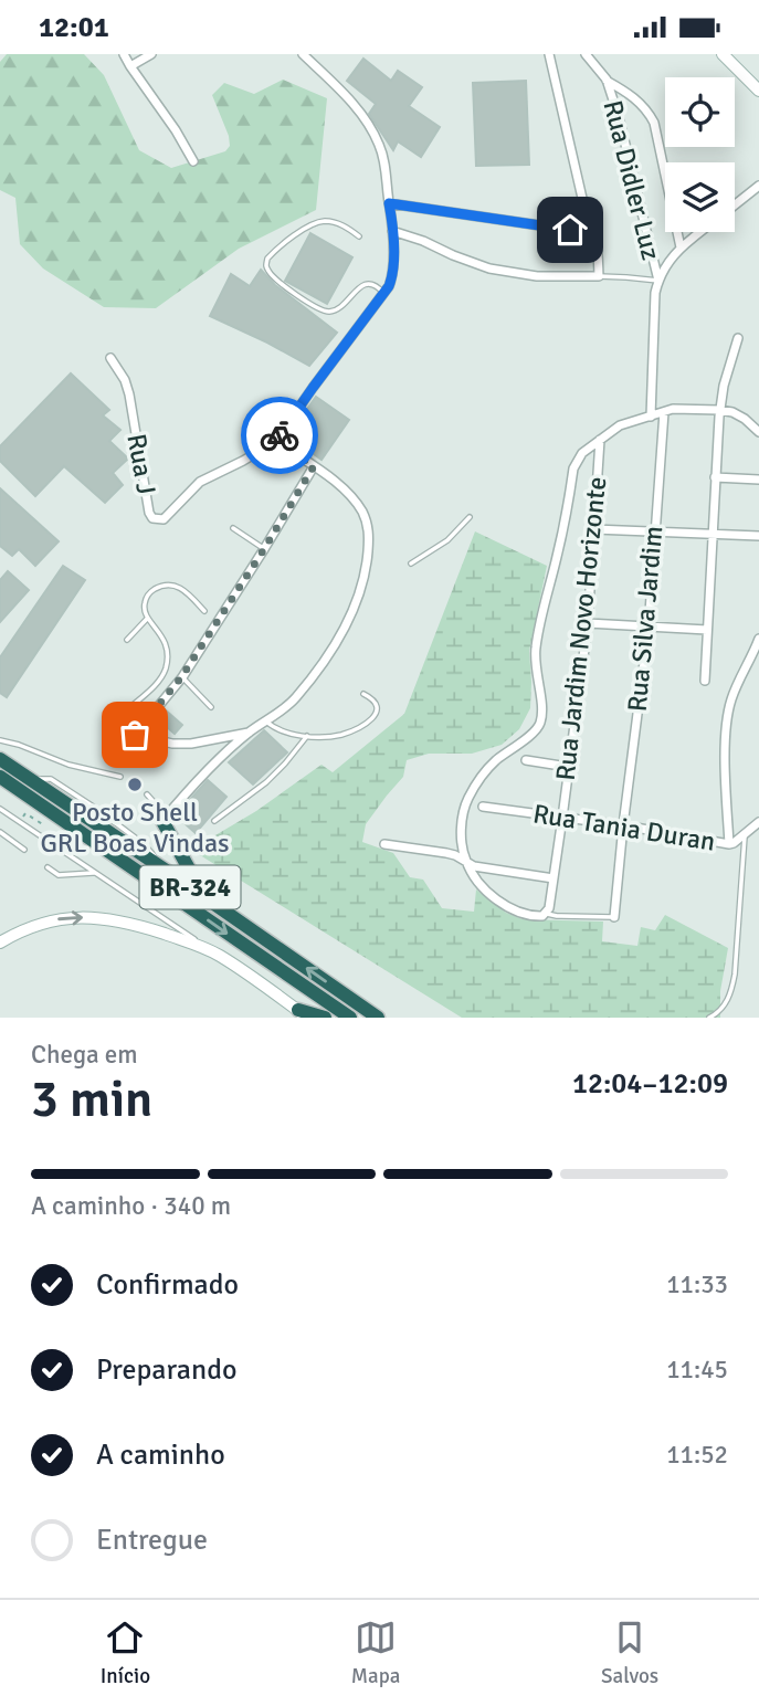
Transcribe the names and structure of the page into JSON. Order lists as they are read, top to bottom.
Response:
{
  "streets": {
    "highway": ["BR-324"],
    "street": [
      "Rua Didler Luz",
      "Rua J",
      "Rua Silva Jardim",
      "Rua Jardim Novo Horizonte",
      "Rua Tania Duran"
    ]
  },
  "crossings": [
    ["Rua Silva Jardim", "Rua Tania Duran"],
    ["Rua Jardim Novo Horizonte", "Rua Tania Duran"]
  ],
  "places": ["Posto Shell GRL Boas Vindas"],
  "page": {
    "status": "12:01",
    "heading": ["3 min", "Chega em", "12:04–12:09"],
    "bar": "A caminho · 340 m",
    "list": [
      ["Confirmado", "11:33"],
      ["Preparando", "11:45"],
      ["A caminho", "11:52"],
      "Entregue"
    ],
    "tabs": ["Início", "Mapa", "Salvos"]
  }
}
